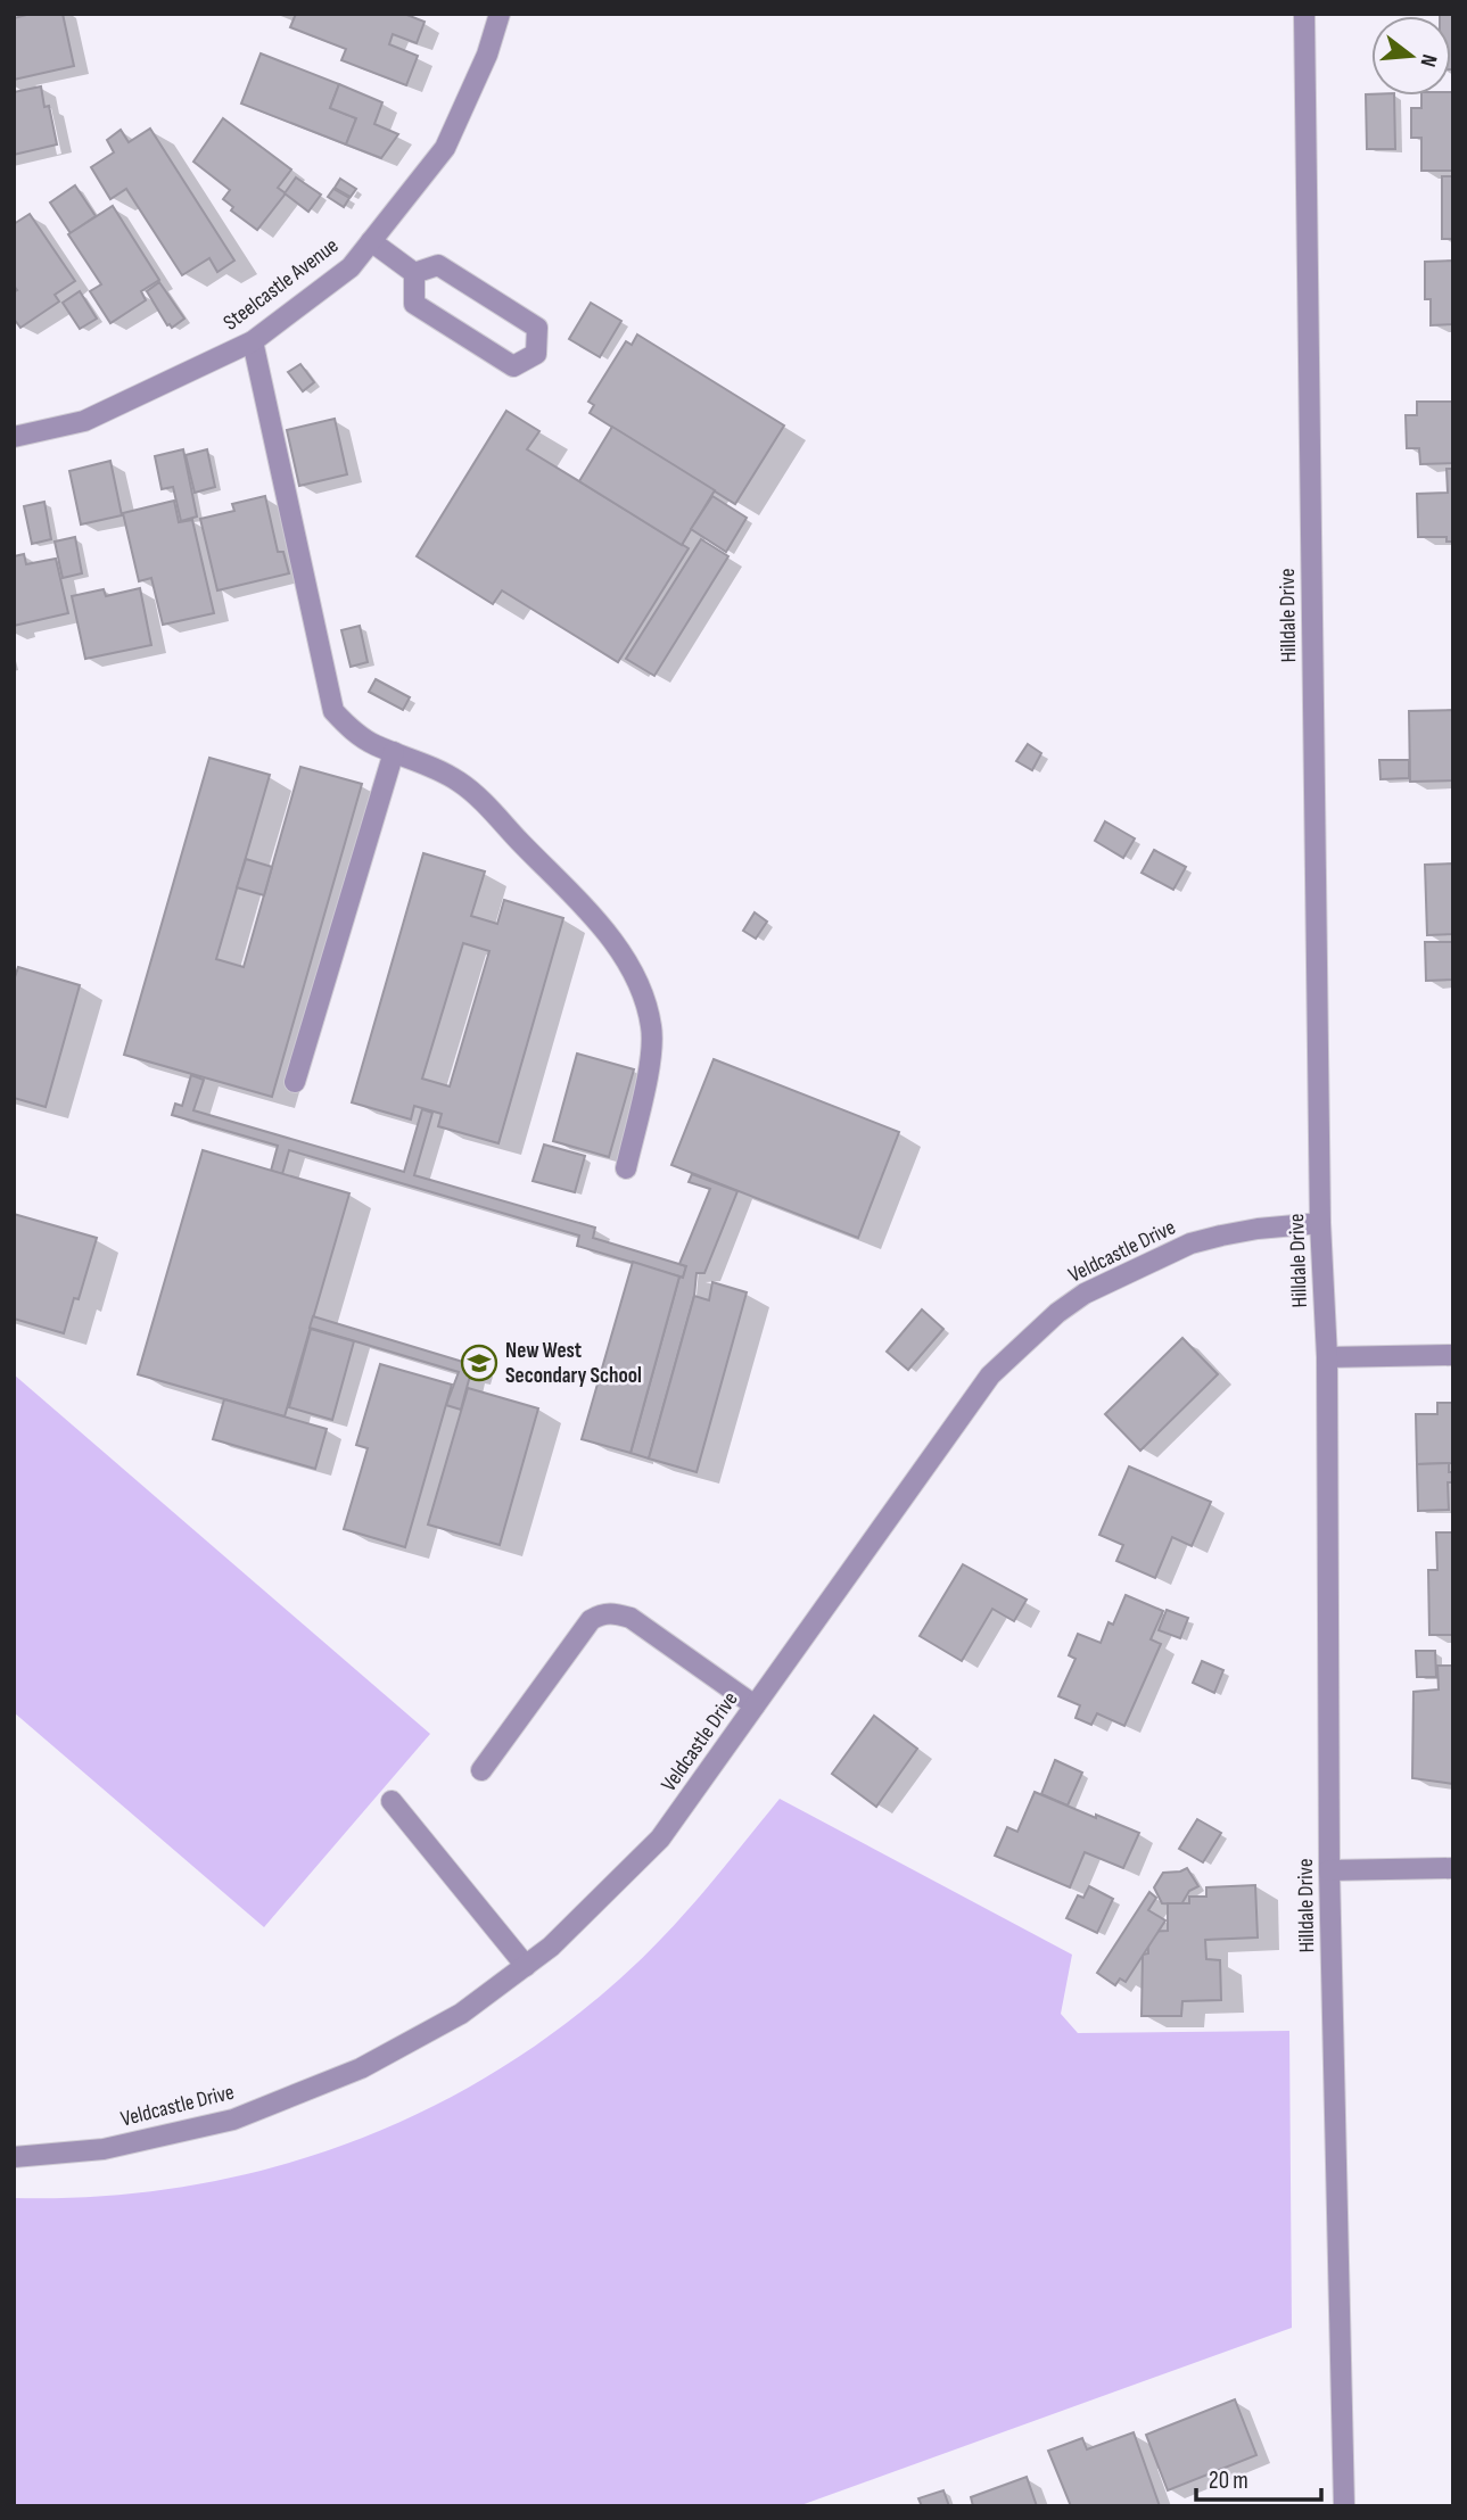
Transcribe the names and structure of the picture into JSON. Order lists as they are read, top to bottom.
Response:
{
  "streets": {
    "street": ["Steelcastle Avenue", "Hilldale Drive", "Veldcastle Drive"]
  },
  "crossings": [
    ["Hilldale Drive", "Veldcastle Drive"]
  ],
  "places": {
    "school or university": ["New West Secondary School"]
  },
  "scale_bar": "20 m",
  "north": "right"
}
